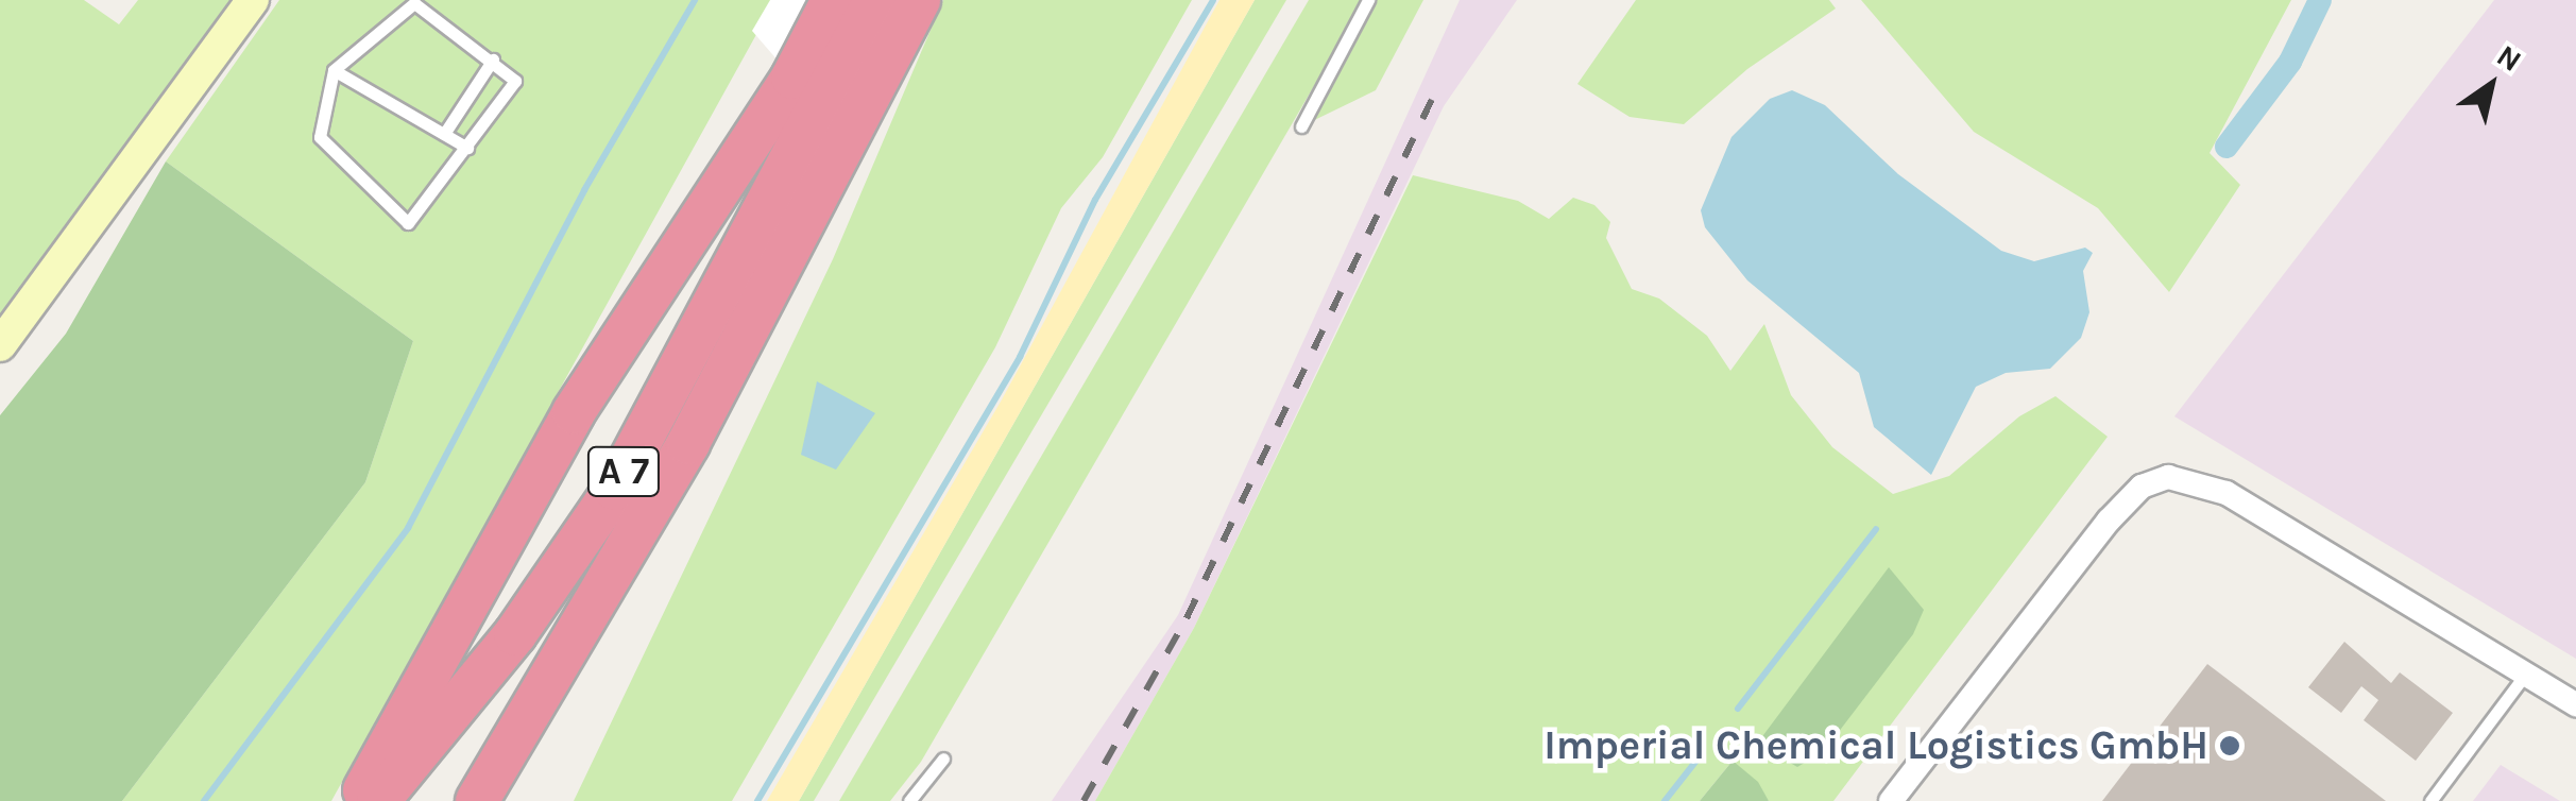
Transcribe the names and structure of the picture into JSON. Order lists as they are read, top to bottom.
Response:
{
  "streets": {
    "highway": ["A 7"]
  },
  "places": ["Imperial Chemical Logistics GmbH"],
  "north": "top right"
}
